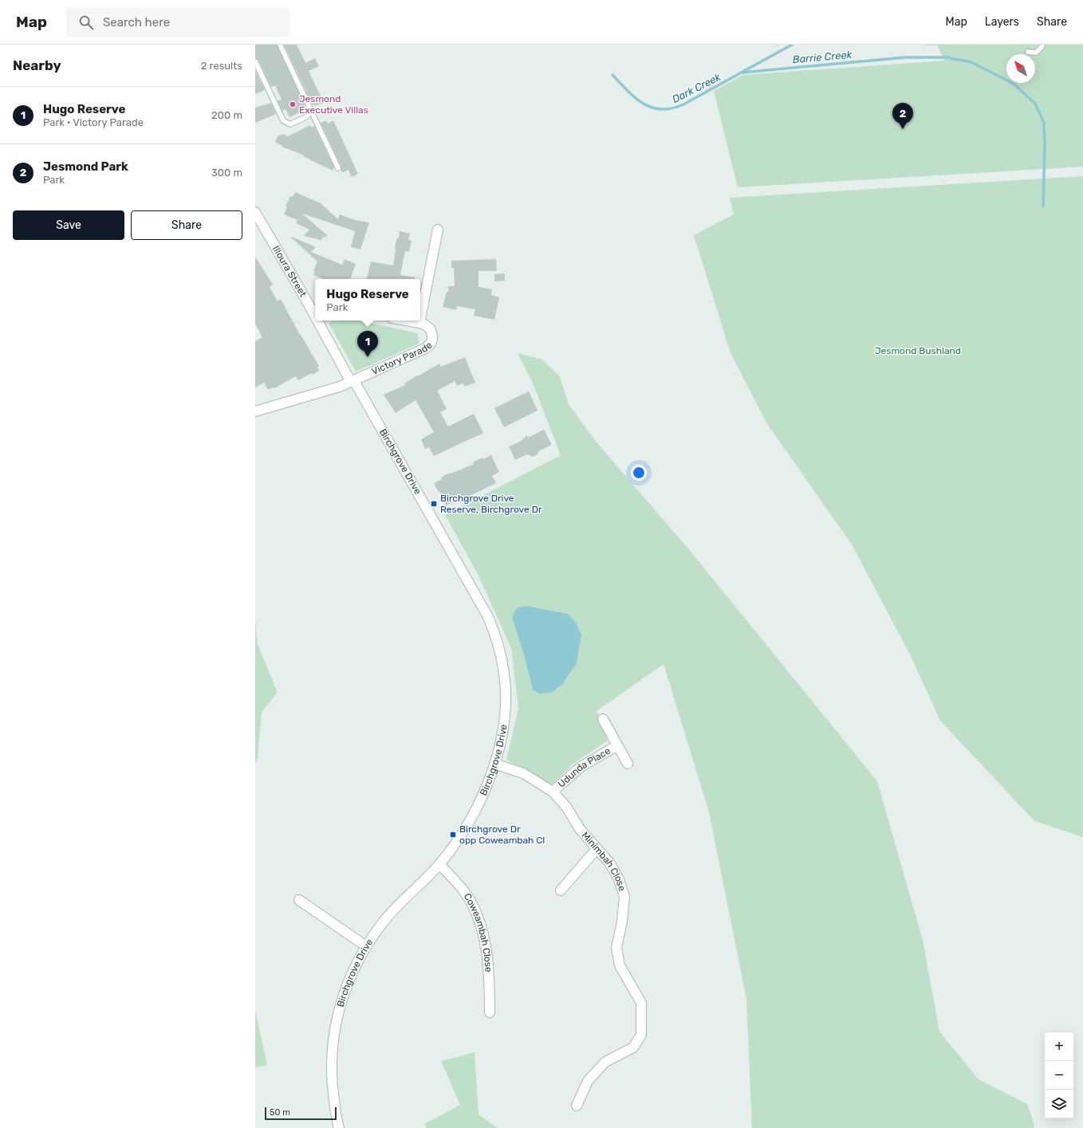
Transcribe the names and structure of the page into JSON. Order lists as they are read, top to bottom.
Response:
{
  "streets": {
    "street": [
      "Illoura Street",
      "Victory Parade",
      "Birchgrove Drive",
      "Udunda Place",
      "Minimbah Close",
      "Coweambah Close"
    ]
  },
  "crossings": [
    ["Illoura Street", "Victory Parade"],
    ["Illoura Street", "Birchgrove Drive"],
    ["Victory Parade", "Birchgrove Drive"],
    ["Birchgrove Drive", "Minimbah Close"],
    ["Birchgrove Drive", "Coweambah Close"],
    ["Udunda Place", "Minimbah Close"]
  ],
  "water": ["Barrie Creek", "Dark Creek"],
  "parks": ["Jesmond Bushland"],
  "places": {
    "other": ["Jesmond Executive Villas"],
    "transit": ["Birchgrove Drive Reserve, Birchgrove Dr", "Birchgrove Dr opp Coweambah Cl"]
  },
  "scale_bar": "50 m",
  "north": "top left",
  "page": {
    "header": "Map",
    "search": "Search here",
    "nav": ["Map", "Layers", "Share"],
    "heading": ["Nearby", "2 results"],
    "list": [
      {
        "mark": "1",
        "name": "Hugo Reserve",
        "note": "Park · Victory Parade",
        "value": "200 m"
      },
      {
        "mark": "2",
        "name": "Jesmond Park",
        "note": "Park",
        "value": "300 m"
      }
    ],
    "pins": ["2", "1"],
    "buttons": ["Save", "Share"],
    "popup": ["Hugo Reserve", "Park"],
    "map_buttons": ["+", "−"],
    "scale": "50 m"
  }
}
